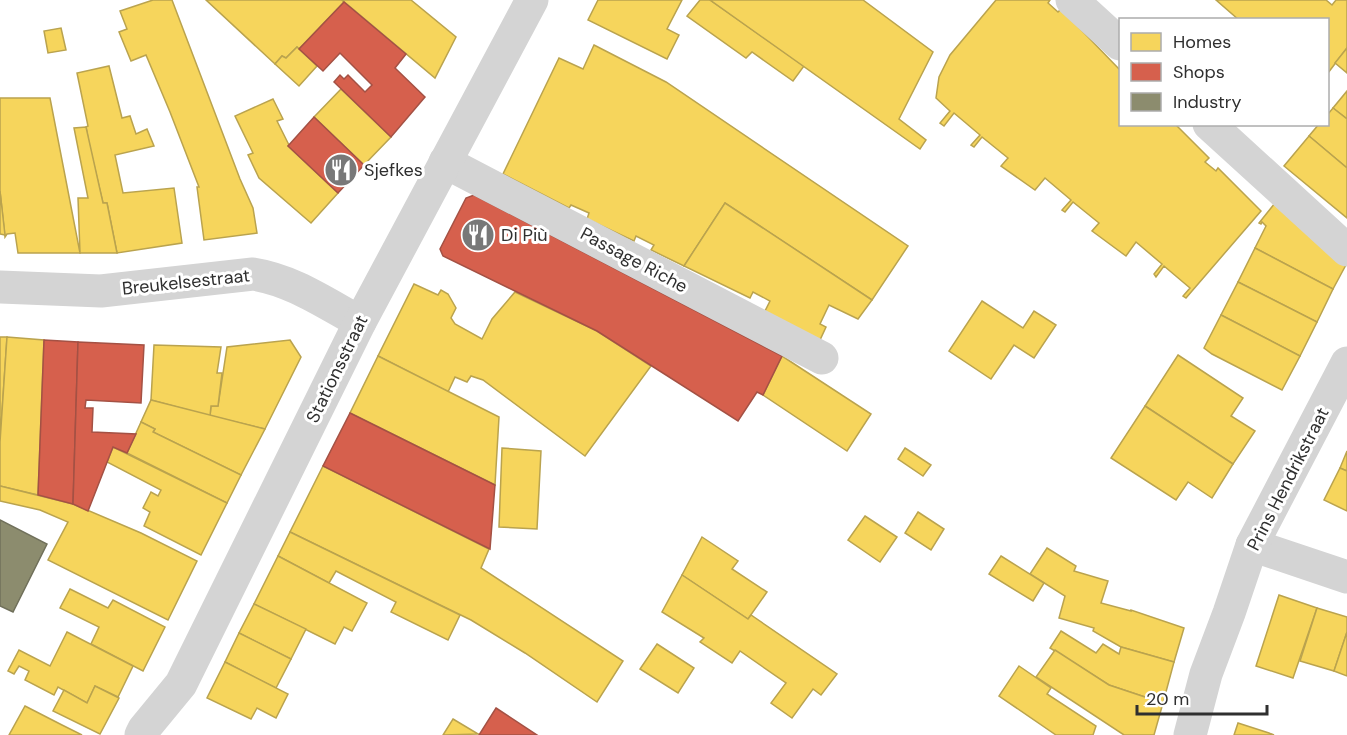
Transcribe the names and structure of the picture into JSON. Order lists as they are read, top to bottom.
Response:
{
  "streets": {
    "street": [
      "Passage Riche",
      "Breukelsestraat",
      "Stationsstraat",
      "Prins Hendrikstraat"
    ]
  },
  "crossings": [
    ["Passage Riche", "Stationsstraat"],
    ["Breukelsestraat", "Stationsstraat"]
  ],
  "places": {
    "restaurant": ["Sjefkes", "Di Più"]
  },
  "legend": ["Homes", "Shops", "Industry"],
  "scale_bar": "20 m"
}
